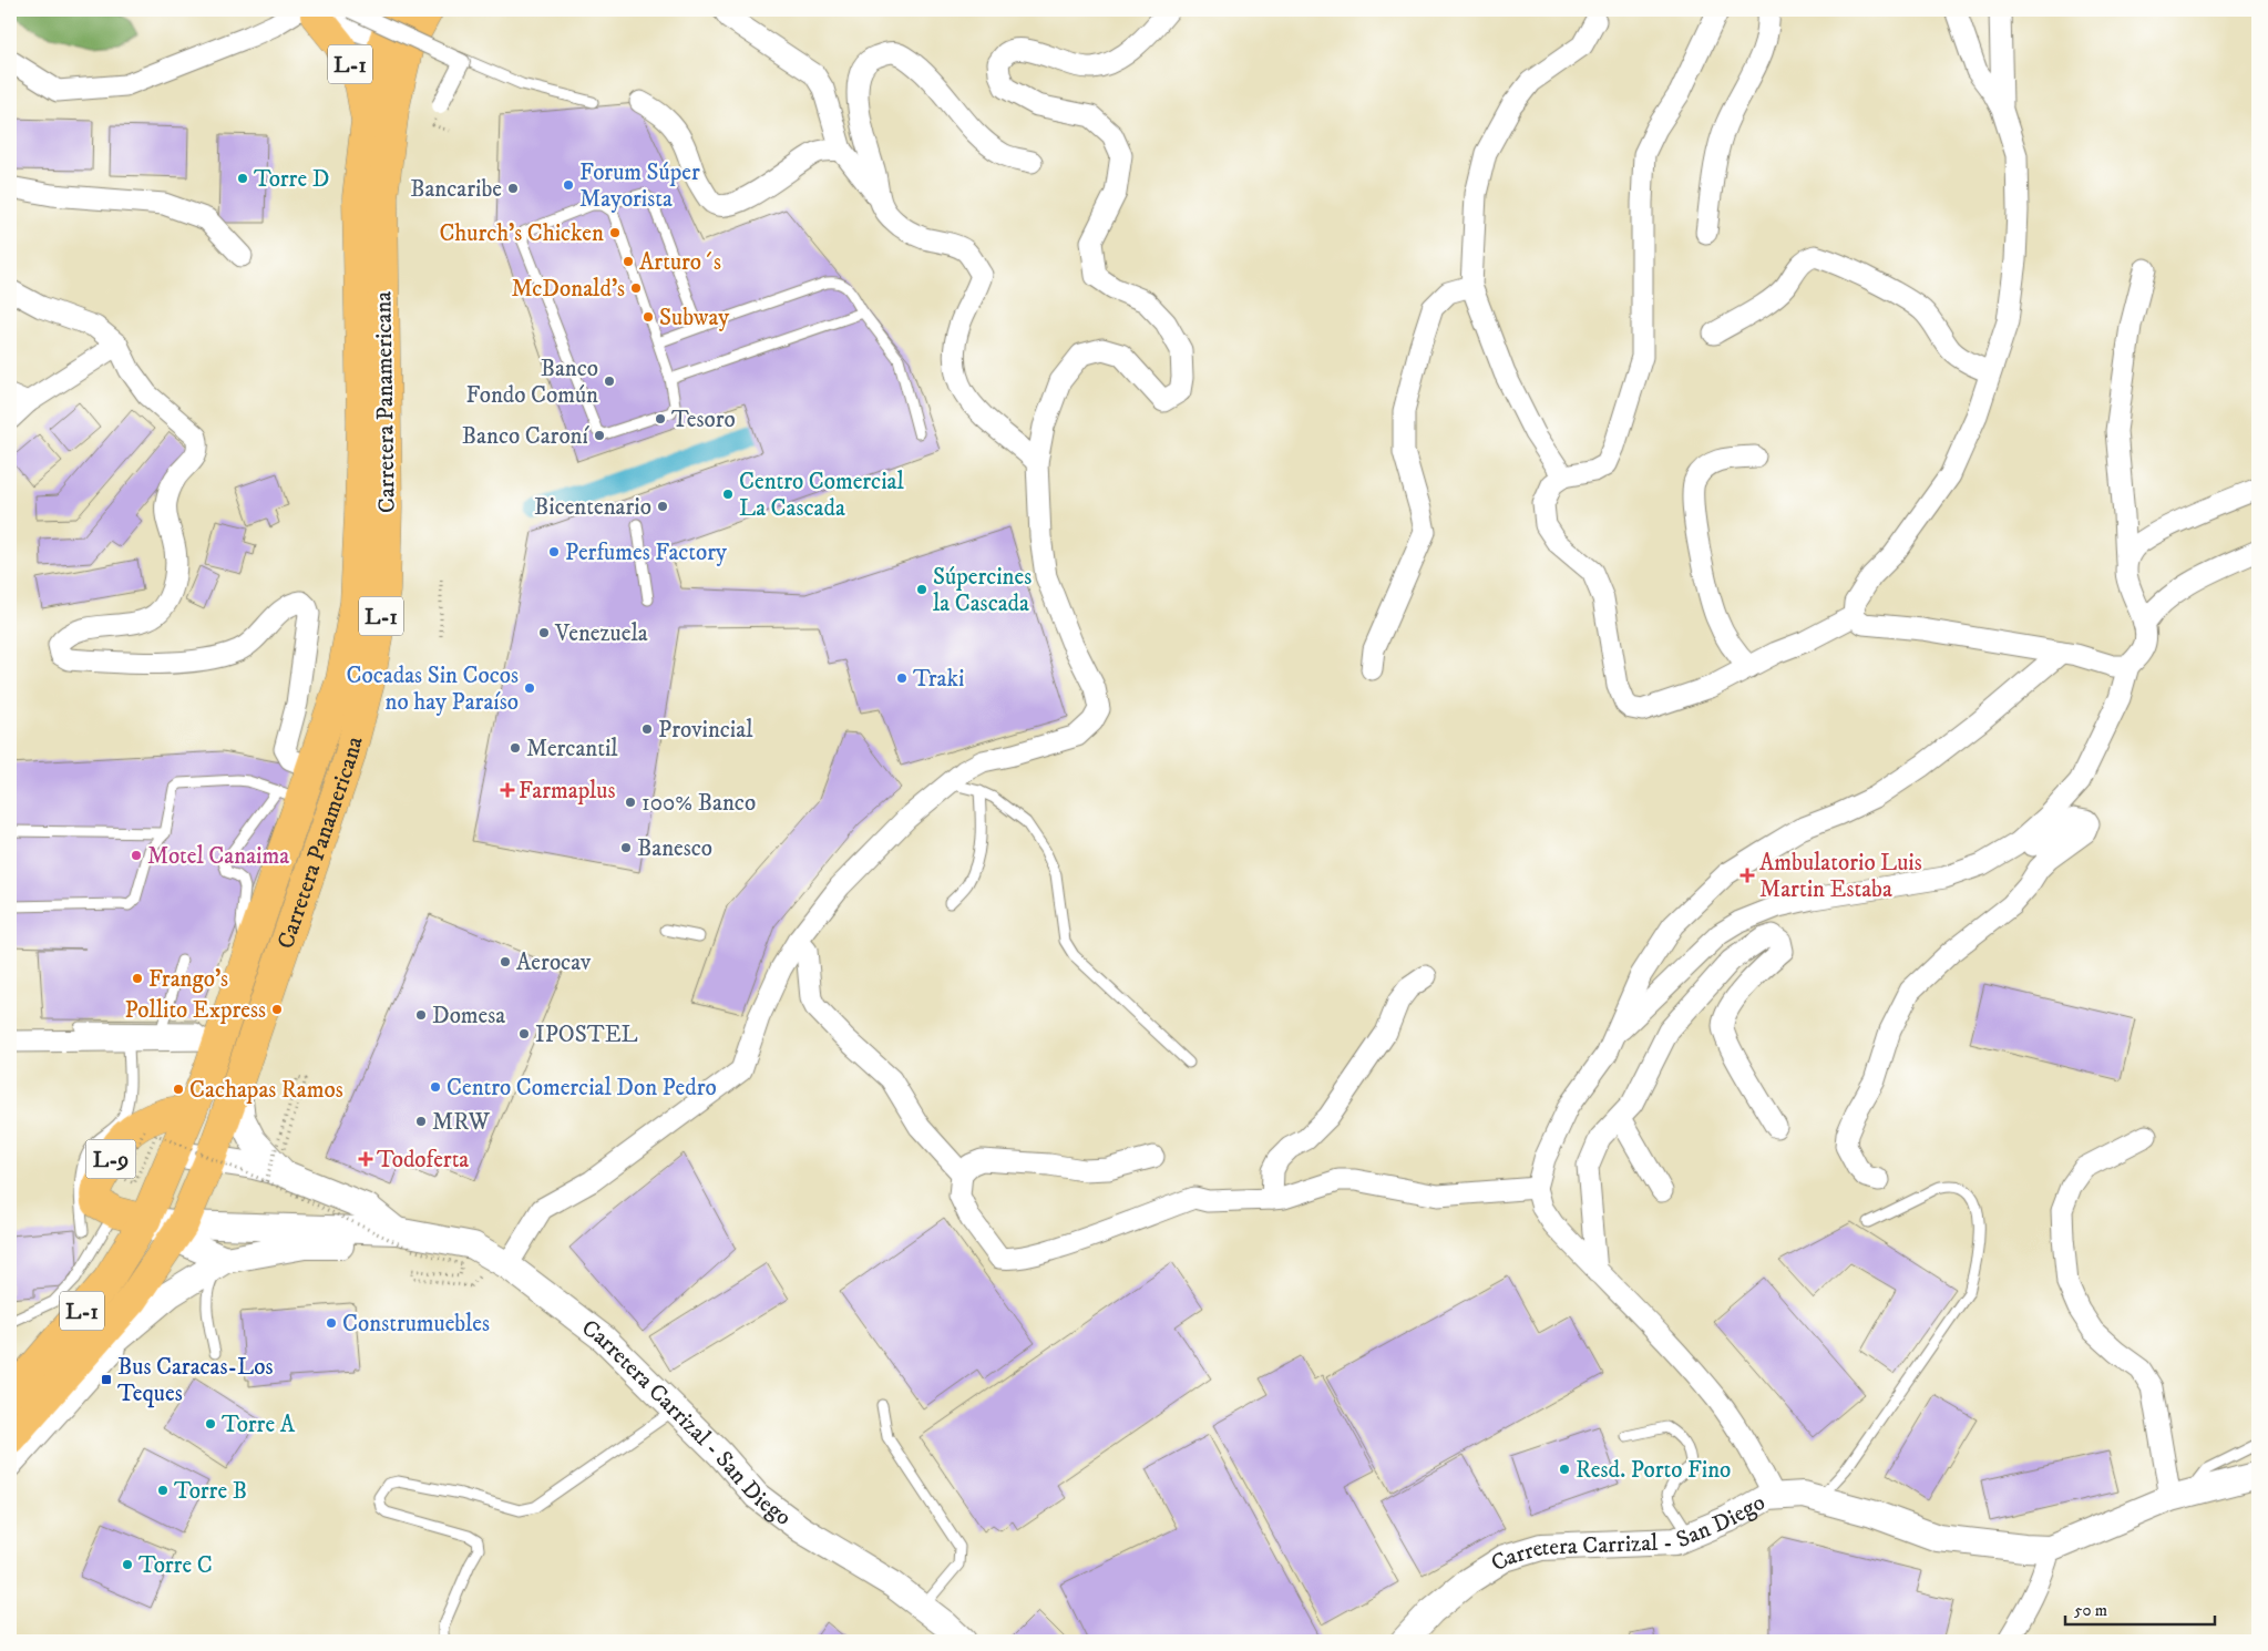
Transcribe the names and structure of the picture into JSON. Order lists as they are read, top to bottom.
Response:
{
  "streets": {
    "main road": ["L-1", "Carretera Panamericana", "L-9"],
    "street": ["Carretera Carrizal - San Diego"]
  },
  "crossings": [
    ["L-1", "Carretera Panamericana"],
    ["Carretera Panamericana", "L-9"],
    ["L-9", "Carretera Carrizal - San Diego"]
  ],
  "places": {
    "other": [
      "Torre D",
      "Forum Súper Mayorista",
      "Bancaribe",
      "Church's Chicken",
      "Arturo´s",
      "McDonald's",
      "Subway",
      "Banco Fondo Común",
      "Tesoro",
      "Banco Caroní",
      "Centro Comercial La Cascada",
      "Bicentenario",
      "Perfumes Factory",
      "Súpercines la Cascada",
      "Venezuela",
      "Traki",
      "Cocadas Sin Cocos no hay Paraíso",
      "Provincial",
      "Mercantil",
      "100% Banco",
      "Banesco",
      "Motel Canaima",
      "Aerocav",
      "Frango's",
      "Pollito Express",
      "Domesa",
      "IPOSTEL",
      "Centro Comercial Don Pedro",
      "Cachapas Ramos",
      "MRW",
      "Construmuebles",
      "Torre A",
      "Resd. Porto Fino",
      "Torre B",
      "Torre C"
    ],
    "health": ["Farmaplus", "Ambulatorio Luis Martin Estaba", "Todoferta"],
    "transit": ["Bus Caracas-Los Teques"]
  },
  "scale_bar": "50 m"
}
